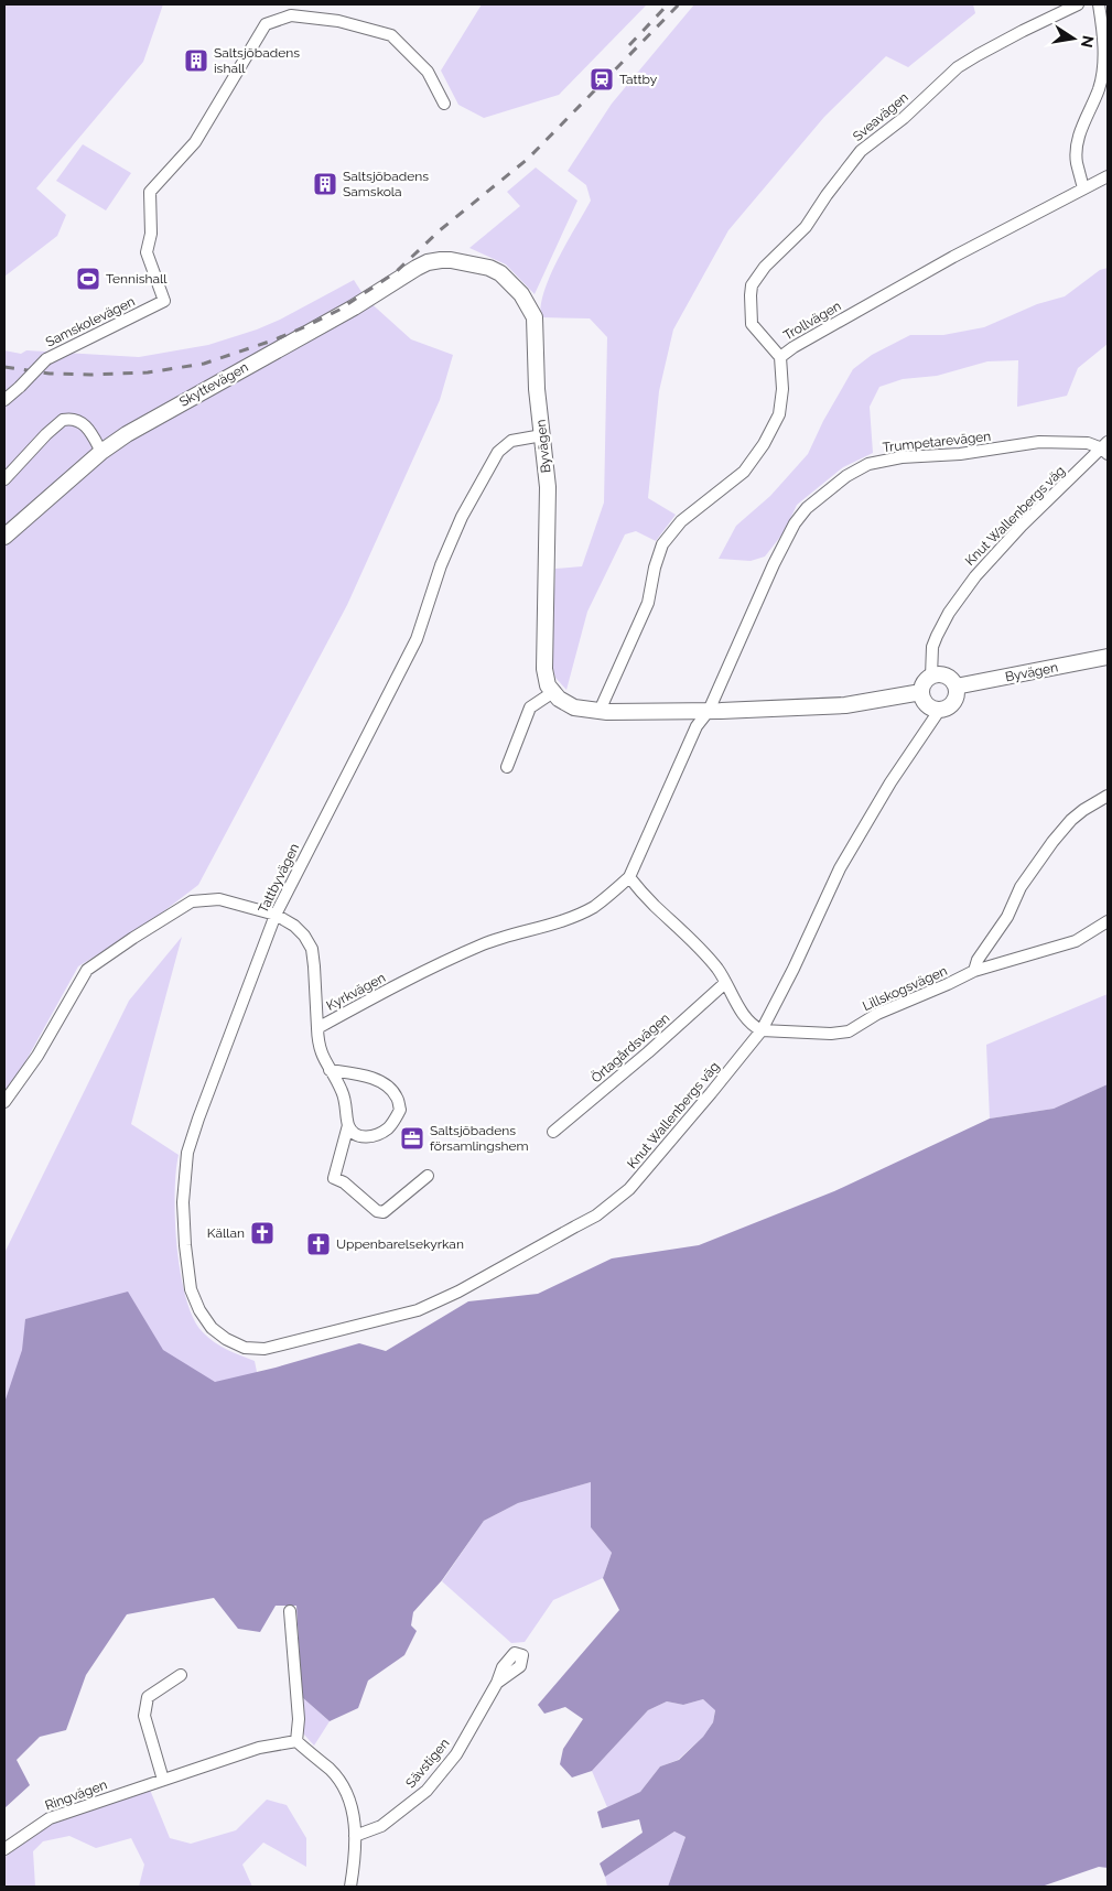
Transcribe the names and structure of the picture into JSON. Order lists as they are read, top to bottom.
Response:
{
  "streets": {
    "street": [
      "Sveavägen",
      "Trollvägen",
      "Samskolevägen",
      "Skyttevägen",
      "Trumpetarevägen",
      "Byvägen",
      "Knut Wallenbergs väg",
      "Tattbyvägen",
      "Lillskogsvägen",
      "Kyrkvägen",
      "Örtagårdsvägen",
      "Sävstigen",
      "Ringvägen"
    ]
  },
  "crossings": [
    ["Sveavägen", "Trollvägen"],
    ["Skyttevägen", "Byvägen"],
    ["Trumpetarevägen", "Knut Wallenbergs väg"],
    ["Trumpetarevägen", "Kyrkvägen"],
    ["Byvägen", "Knut Wallenbergs väg"],
    ["Byvägen", "Tattbyvägen"],
    ["Knut Wallenbergs väg", "Tattbyvägen"],
    ["Knut Wallenbergs väg", "Lillskogsvägen"],
    ["Tattbyvägen", "Kyrkvägen"]
  ],
  "places": {
    "building": ["Saltsjöbadens ishall", "Saltsjöbadens Samskola"],
    "station": ["Tattby"],
    "sports": ["Tennishall"],
    "office": ["Saltsjöbadens församlingshem"],
    "church": ["Källan", "Uppenbarelsekyrkan"]
  },
  "north": "right"
}
